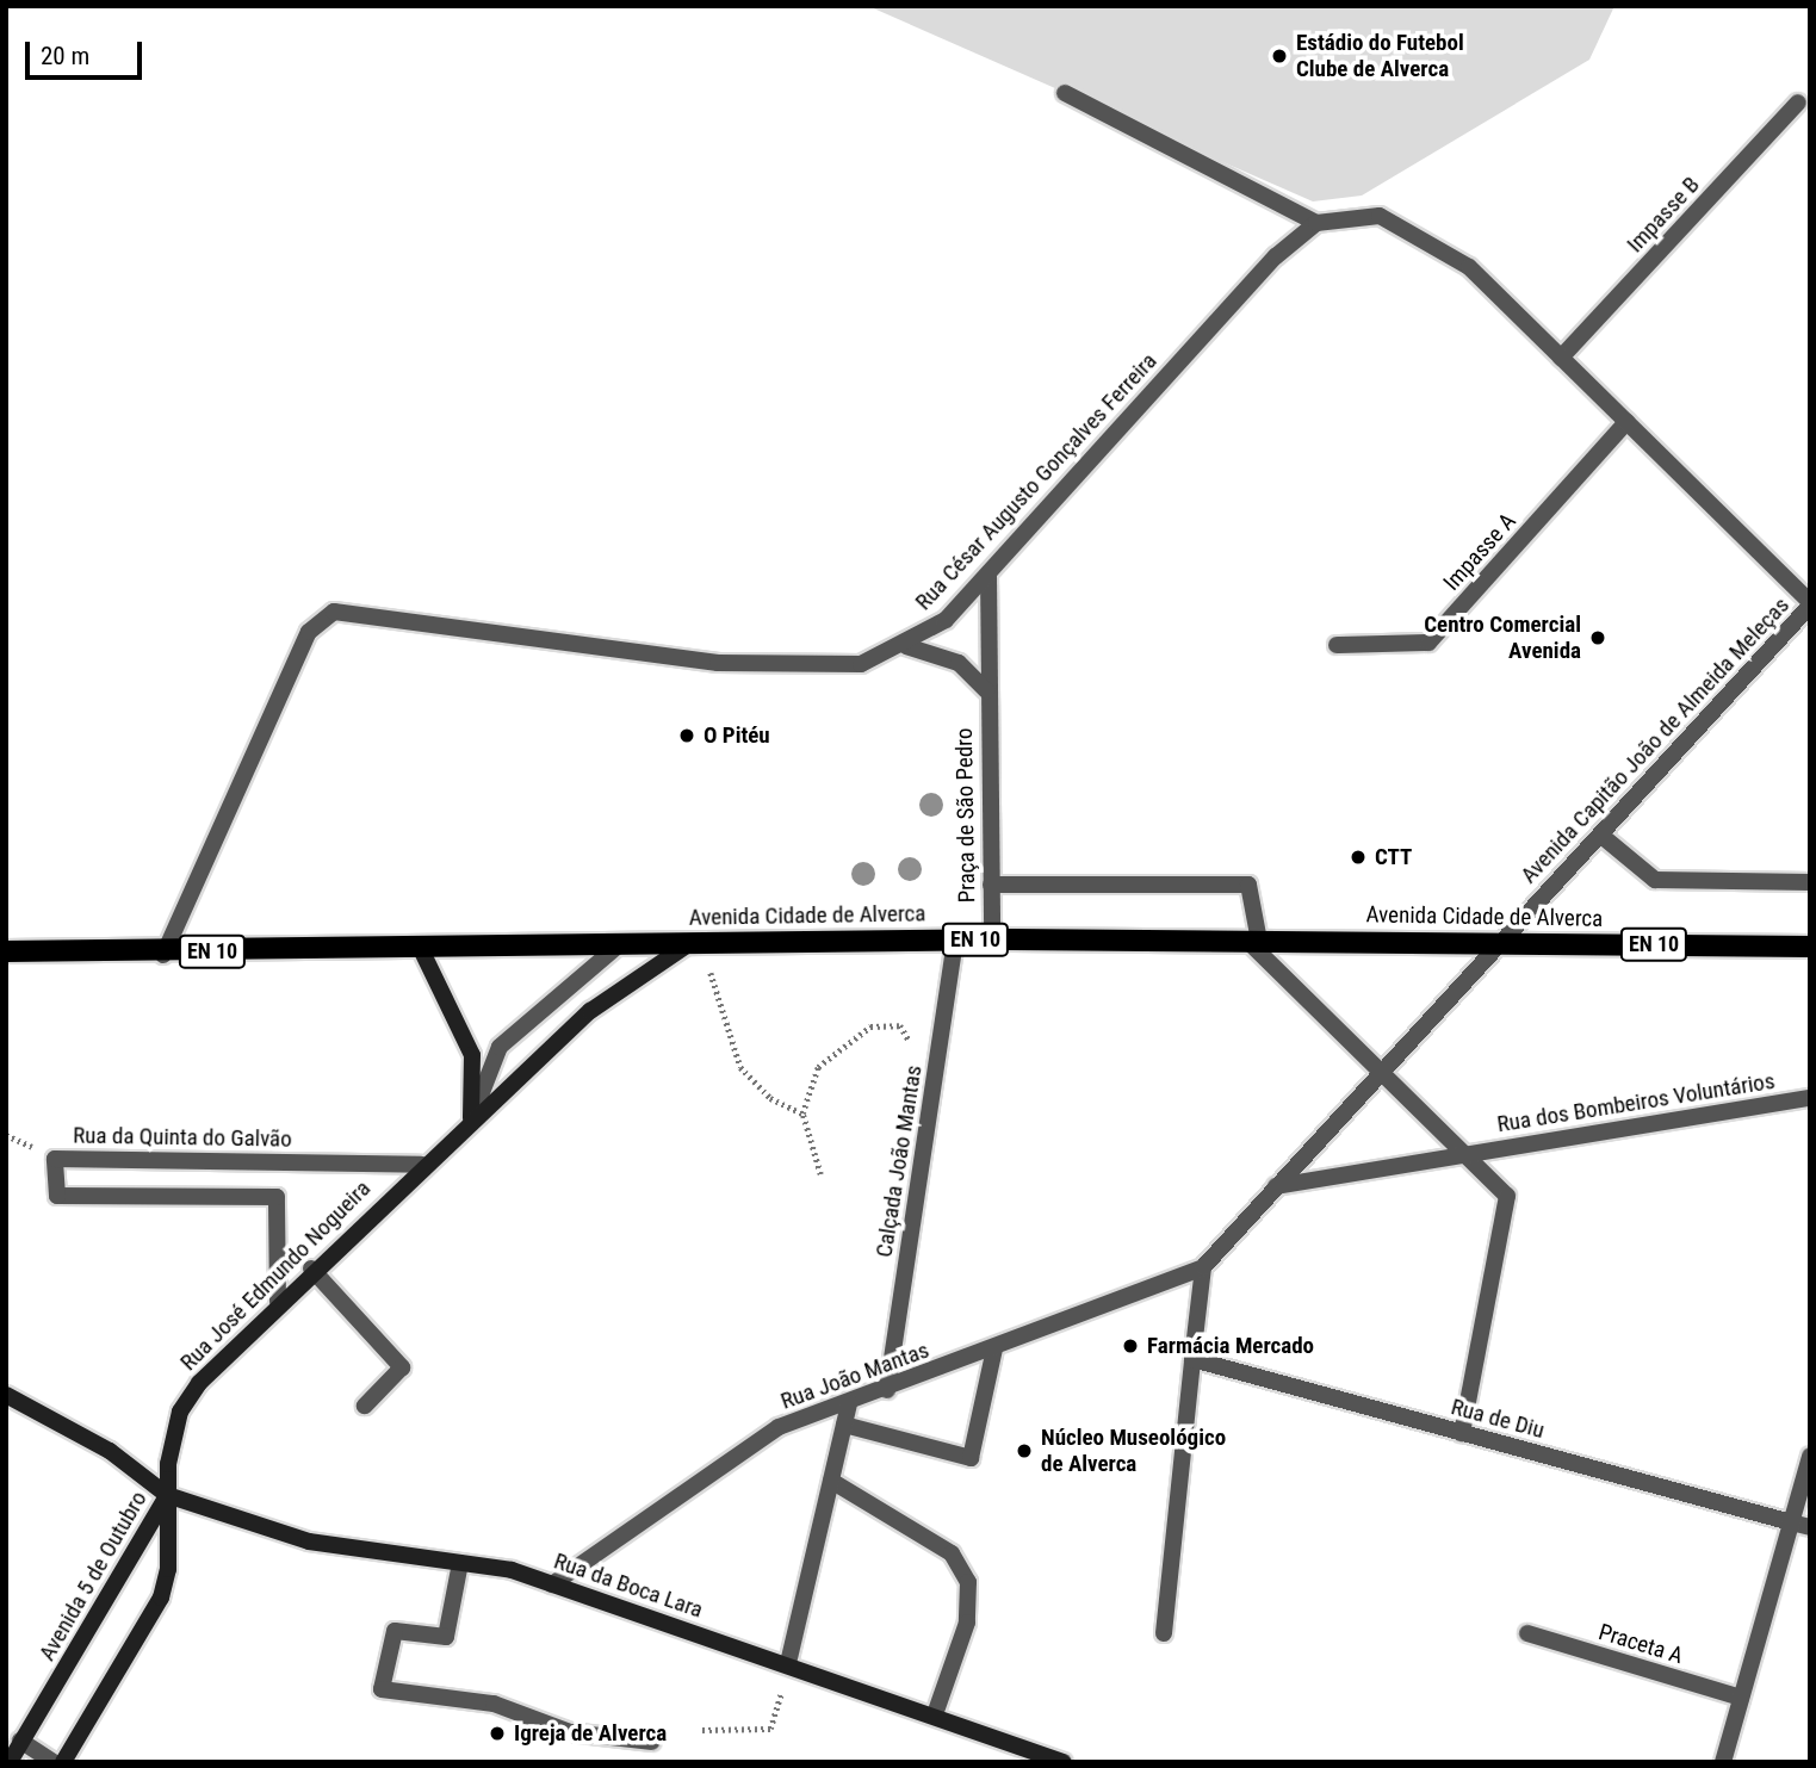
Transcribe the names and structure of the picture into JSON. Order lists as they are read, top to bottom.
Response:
{
  "streets": {
    "main road": [
      "Avenida Cidade de Alverca",
      "EN 10",
      "Rua José Edmundo Nogueira",
      "Avenida 5 de Outubro",
      "Rua da Boca Lara"
    ],
    "street": [
      "Impasse B",
      "Rua César Augusto Gonçalves Ferreira",
      "Impasse A",
      "Avenida Capitão João de Almeida Meleças",
      "Praça de São Pedro",
      "Rua dos Bombeiros Voluntários",
      "Rua da Quinta do Galvão",
      "Calçada João Mantas",
      "Rua João Mantas",
      "Rua de Diu",
      "Praceta A"
    ]
  },
  "crossings": [
    ["Rua César Augusto Gonçalves Ferreira", "Praça de São Pedro"],
    ["Rua César Augusto Gonçalves Ferreira", "Avenida Cidade de Alverca"],
    ["Avenida Capitão João de Almeida Meleças", "Avenida Cidade de Alverca"],
    ["Avenida Capitão João de Almeida Meleças", "Rua dos Bombeiros Voluntários"],
    ["Avenida Capitão João de Almeida Meleças", "Rua João Mantas"],
    ["Praça de São Pedro", "Avenida Cidade de Alverca"],
    ["Avenida Cidade de Alverca", "Calçada João Mantas"],
    ["Avenida Cidade de Alverca", "Rua José Edmundo Nogueira"],
    ["Rua da Quinta do Galvão", "Rua José Edmundo Nogueira"],
    ["Calçada João Mantas", "Rua João Mantas"],
    ["Rua José Edmundo Nogueira", "Avenida 5 de Outubro"],
    ["Rua José Edmundo Nogueira", "Rua da Boca Lara"],
    ["Rua João Mantas", "Rua da Boca Lara"],
    ["Avenida 5 de Outubro", "Rua da Boca Lara"]
  ],
  "places": [
    "Estádio do Futebol Clube de Alverca",
    "Centro Comercial Avenida",
    "O Pitéu",
    "CTT",
    "Farmácia Mercado",
    "Núcleo Museológico de Alverca",
    "Igreja de Alverca"
  ],
  "scale_bar": "20 m"
}
